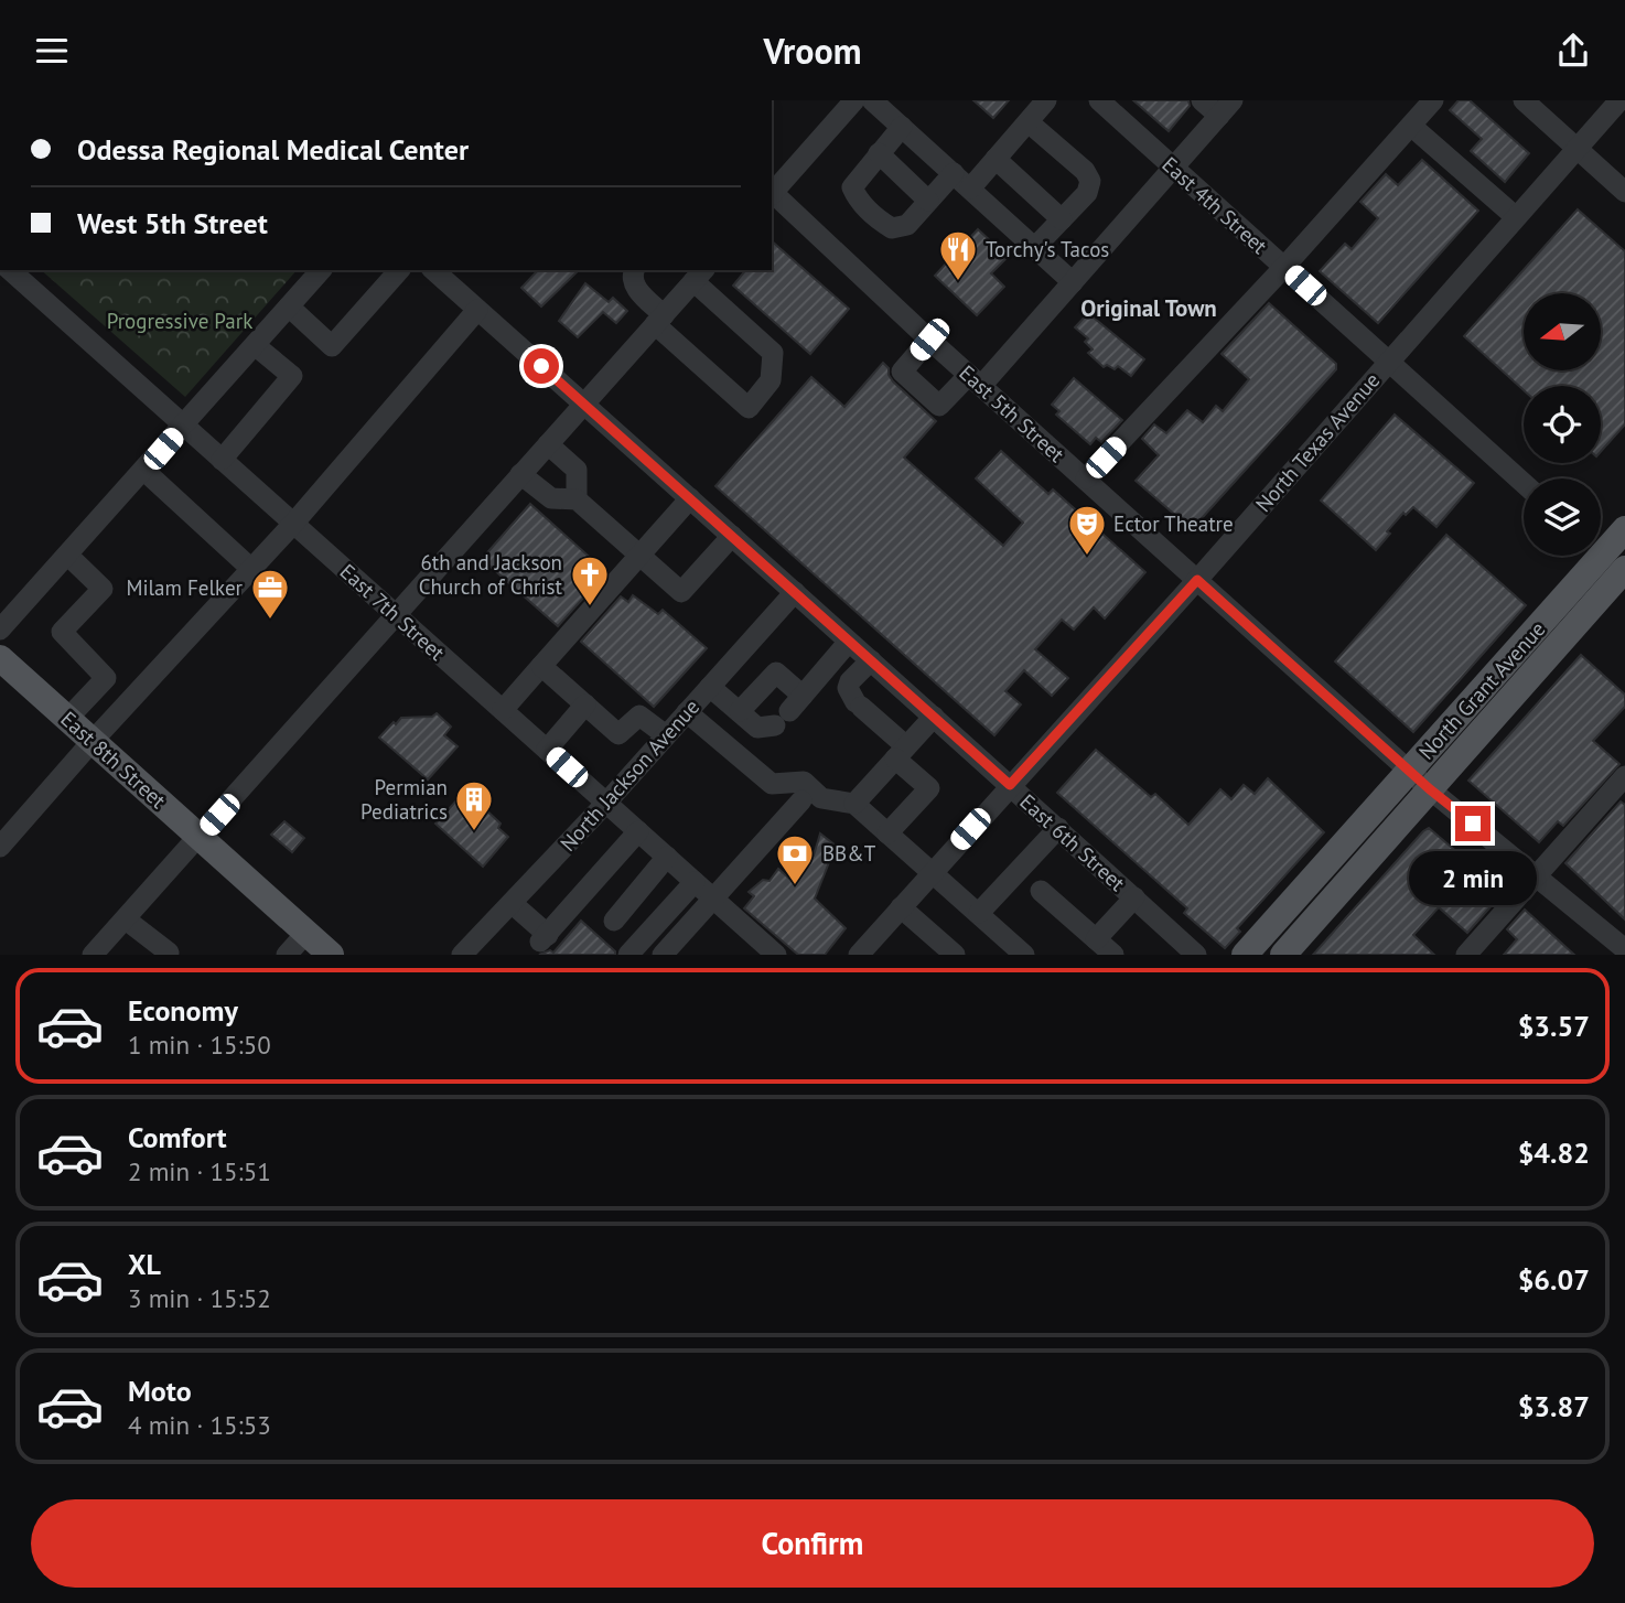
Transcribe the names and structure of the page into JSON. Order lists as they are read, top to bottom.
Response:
{
  "streets": {
    "main road": ["North Grant Avenue", "East 8th Street"],
    "street": [
      "East 4th Street",
      "East 5th Street",
      "North Texas Avenue",
      "East 7th Street",
      "North Jackson Avenue",
      "East 6th Street"
    ]
  },
  "crossings": [
    ["East 4th Street", "North Texas Avenue"],
    ["East 5th Street", "North Texas Avenue"],
    ["East 5th Street", "North Grant Avenue"],
    ["North Texas Avenue", "East 6th Street"],
    ["East 7th Street", "North Jackson Avenue"],
    ["North Jackson Avenue", "East 6th Street"]
  ],
  "districts": ["Original Town"],
  "parks": ["Progressive Park"],
  "places": {
    "restaurant": ["Torchy's Tacos"],
    "theatre": ["Ector Theatre"],
    "church": ["6th and Jackson Church of Christ"],
    "office": ["Milam Felker"],
    "building": ["Permian Pediatrics"],
    "bank": ["BB&T"]
  },
  "north": "left",
  "page": {
    "header": "Vroom",
    "banner": ["Odessa Regional Medical Center", "West 5th Street"],
    "bubble": "2 min",
    "list": [
      {
        "name": "Economy",
        "note": "1 min · 15:50",
        "value": "$3.57"
      },
      {
        "name": "Comfort",
        "note": "2 min · 15:51",
        "value": "$4.82"
      },
      {
        "name": "XL",
        "note": "3 min · 15:52",
        "value": "$6.07"
      },
      {
        "name": "Moto",
        "note": "4 min · 15:53",
        "value": "$3.87"
      }
    ],
    "buttons": "Confirm"
  }
}
